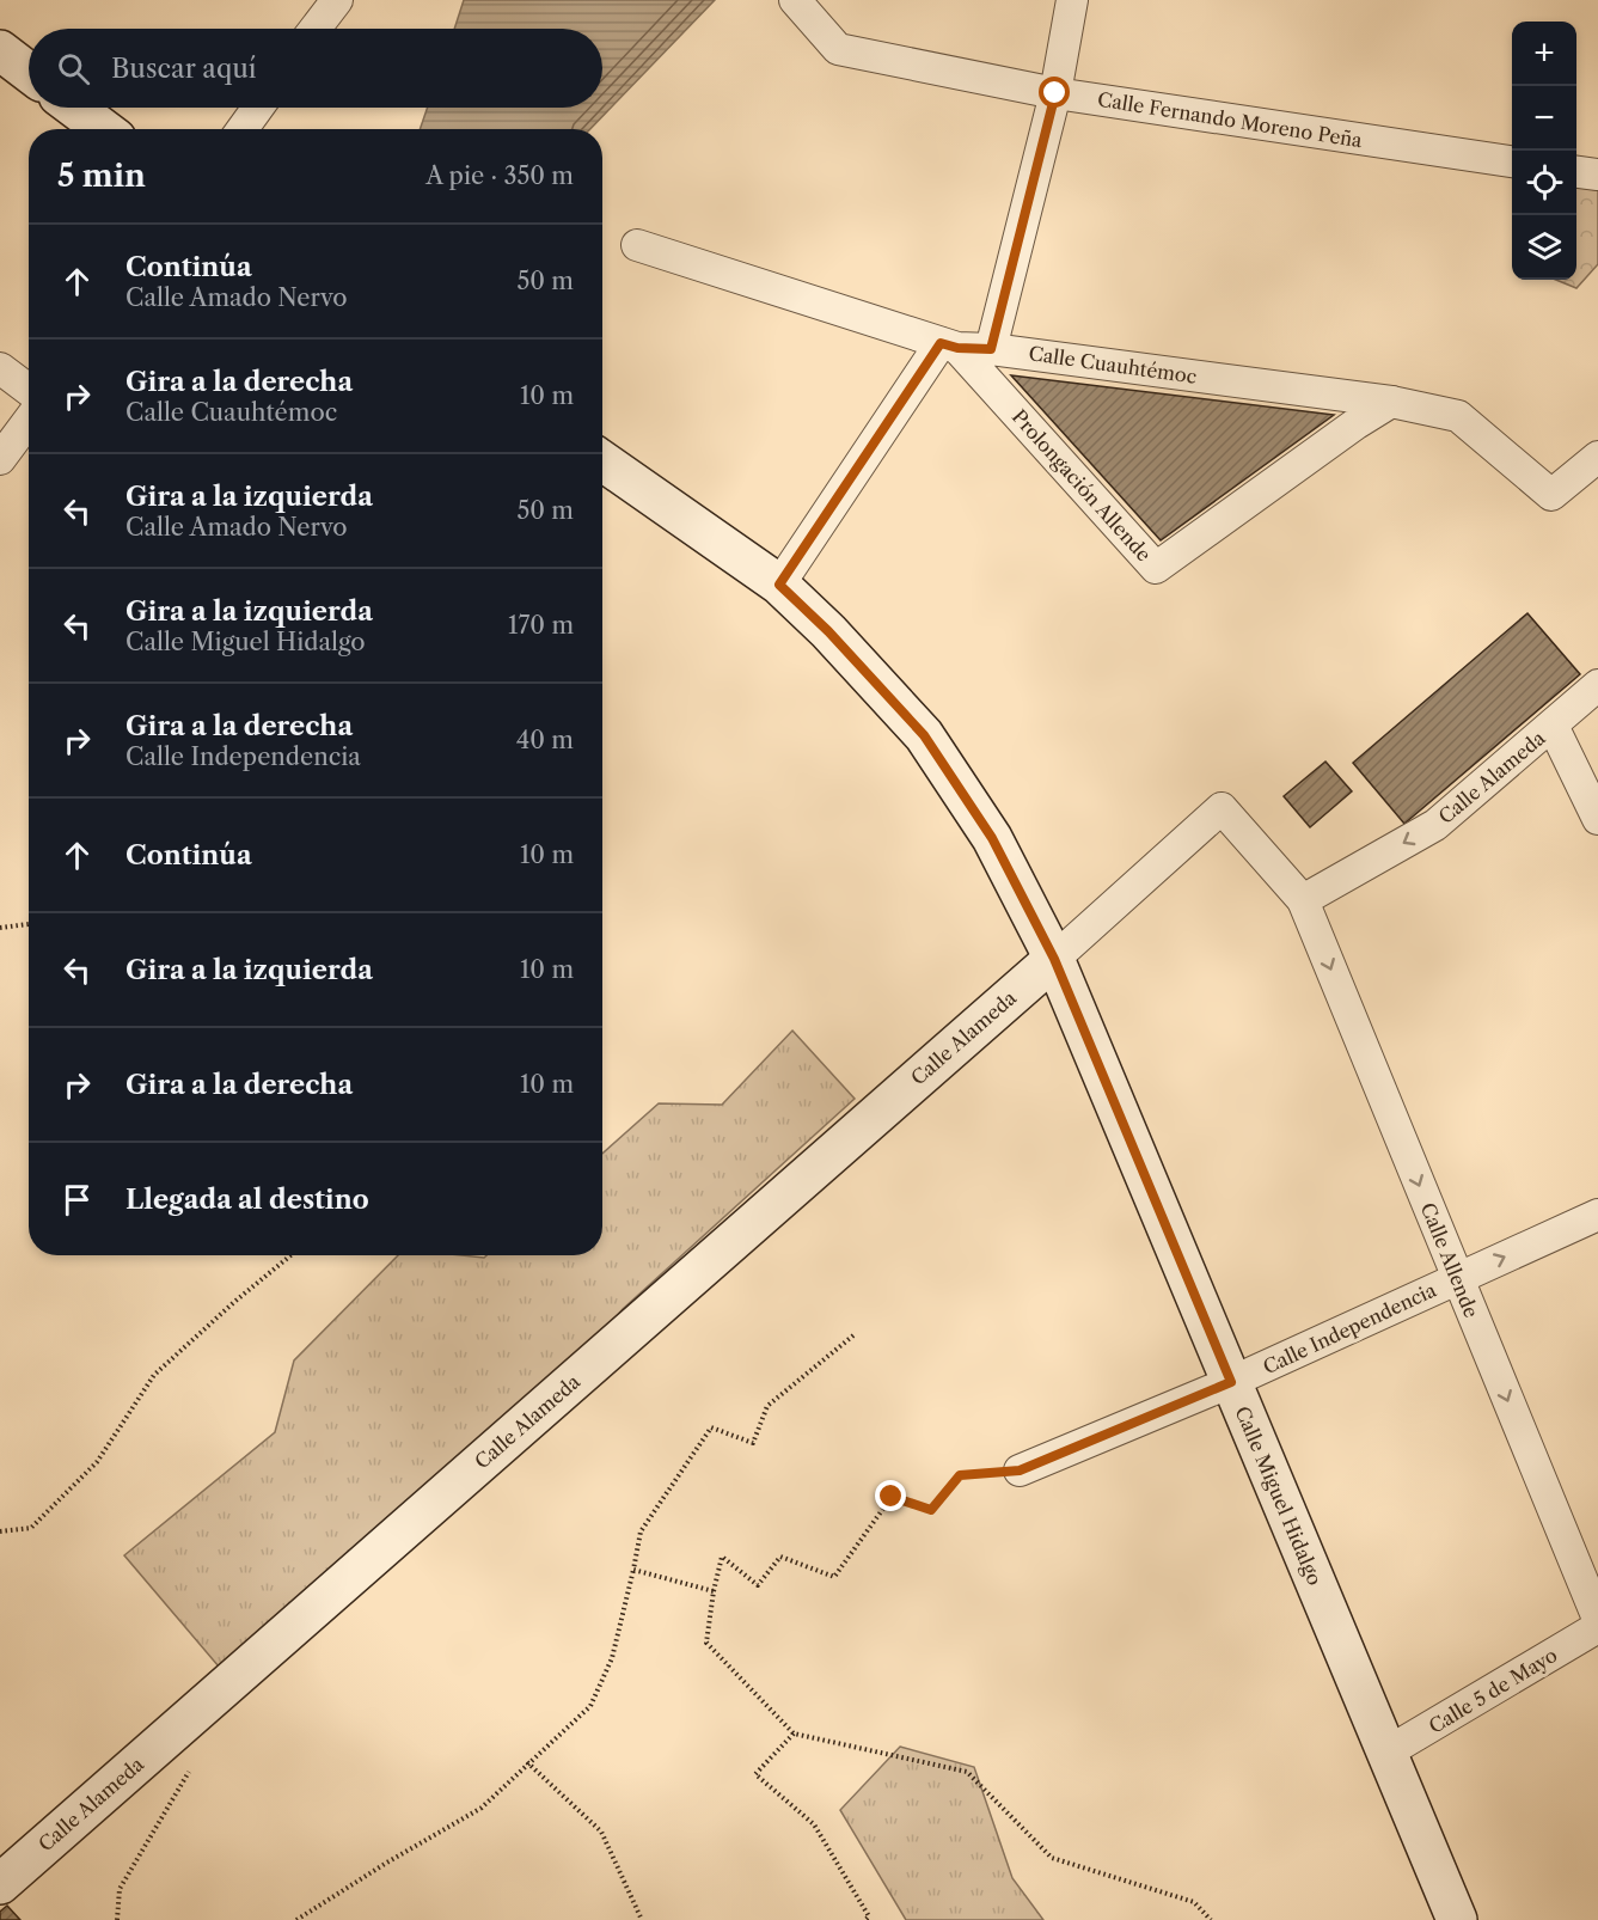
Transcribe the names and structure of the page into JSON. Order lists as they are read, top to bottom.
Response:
{
  "streets": {
    "street": [
      "Calle Fernando Moreno Peña",
      "Calle Cuauhtémoc",
      "Prolongación Allende",
      "Calle Alameda",
      "Calle Allende",
      "Calle Independencia",
      "Calle Miguel Hidalgo",
      "Calle 5 de Mayo"
    ]
  },
  "crossings": [
    ["Calle Cuauhtémoc", "Prolongación Allende"],
    ["Calle Alameda", "Calle Allende"],
    ["Calle Alameda", "Calle Miguel Hidalgo"],
    ["Calle Allende", "Calle Independencia"],
    ["Calle Allende", "Calle Miguel Hidalgo"],
    ["Calle Independencia", "Calle Miguel Hidalgo"],
    ["Calle Miguel Hidalgo", "Calle 5 de Mayo"]
  ],
  "one_way": ["Calle Allende"],
  "page": {
    "map_buttons": ["+", "−"],
    "search": "Buscar aquí",
    "heading": ["5 min", "A pie · 350 m"],
    "list": [
      ["Continúa", "Calle Amado Nervo", "50 m"],
      ["Gira a la derecha", "Calle Cuauhtémoc", "10 m"],
      ["Gira a la izquierda", "Calle Amado Nervo", "50 m"],
      ["Gira a la izquierda", "Calle Miguel Hidalgo", "170 m"],
      ["Gira a la derecha", "Calle Independencia", "40 m"],
      ["Continúa", "10 m"],
      ["Gira a la izquierda", "10 m"],
      ["Gira a la derecha", "10 m"],
      "Llegada al destino"
    ]
  }
}
